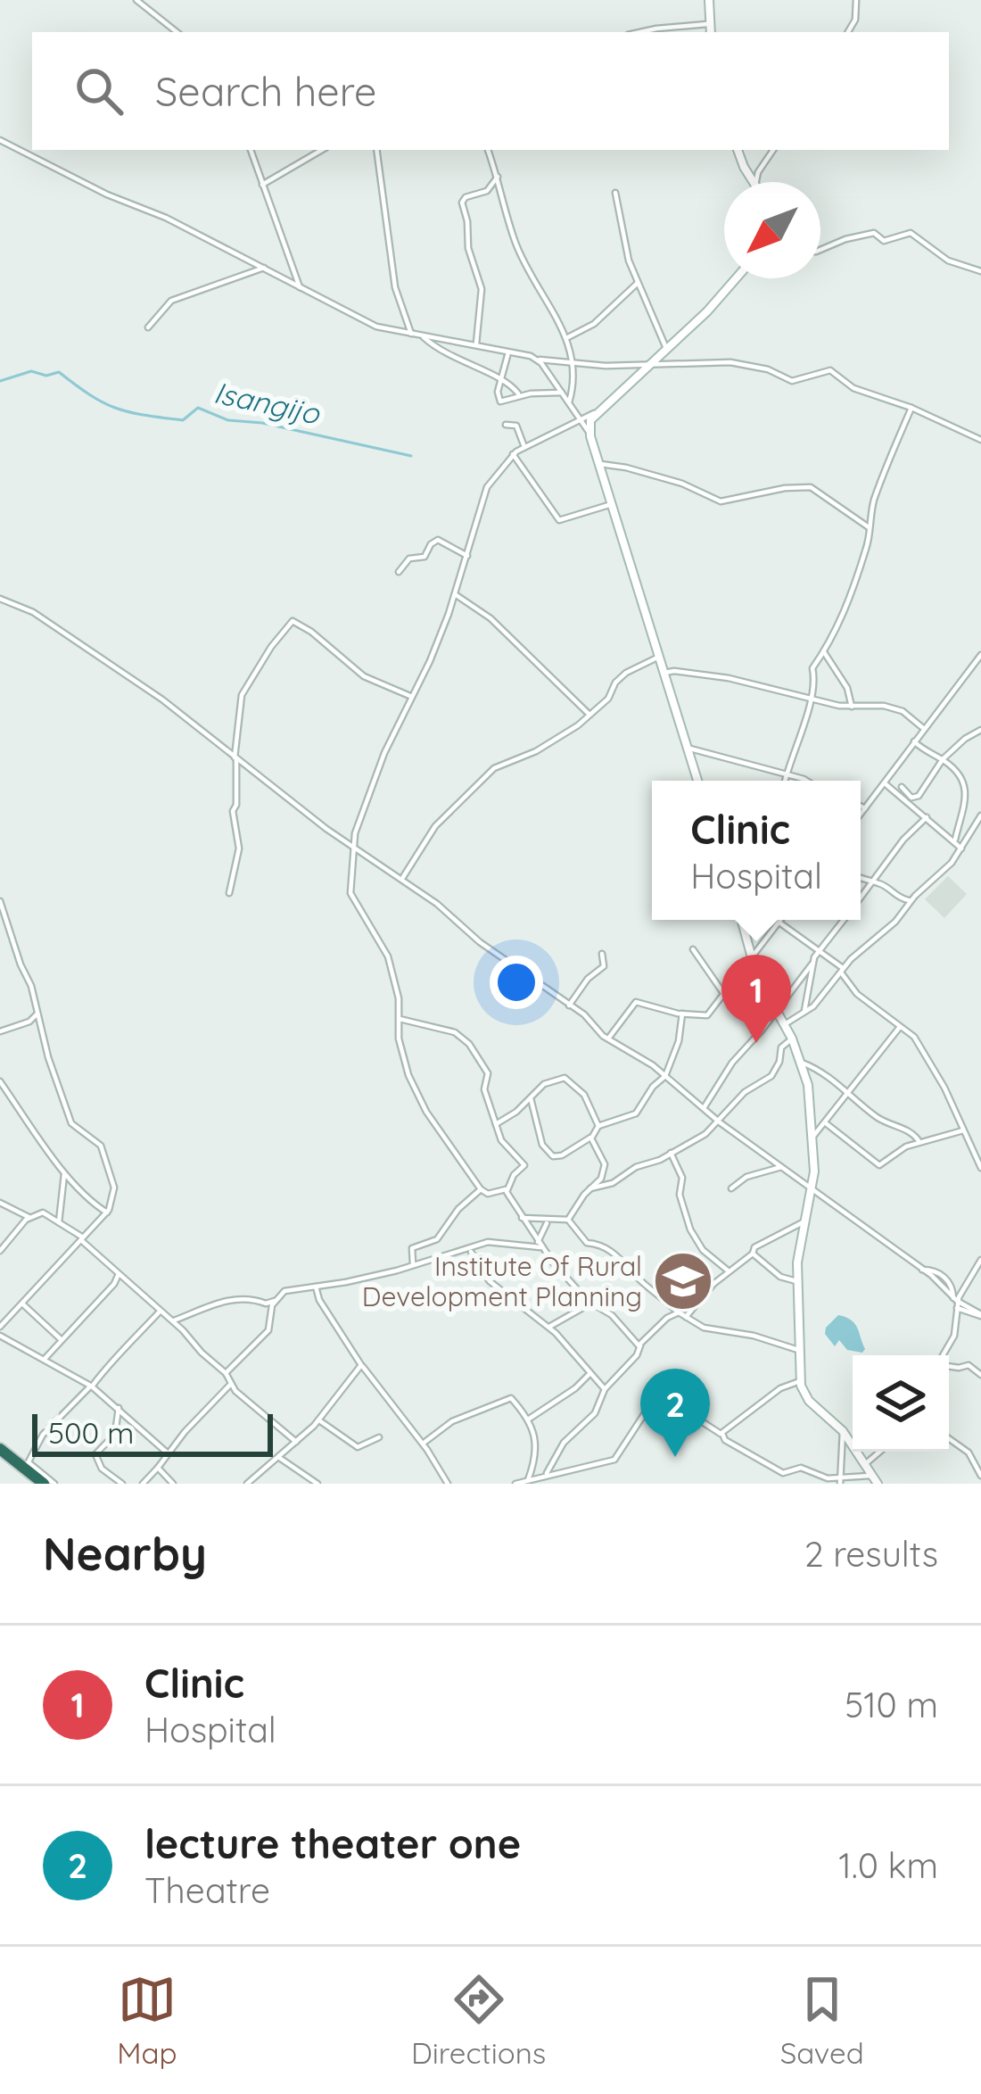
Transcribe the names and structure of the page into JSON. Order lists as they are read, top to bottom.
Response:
{
  "water": ["Isangijo"],
  "places": {
    "school or university": ["Institute Of Rural Development Planning"]
  },
  "scale_bar": "500 m",
  "north": "bottom left",
  "page": {
    "search": "Search here",
    "popup": ["Clinic", "Hospital"],
    "pins": ["1", "2"],
    "scale": "500 m",
    "heading": ["Nearby", "2 results"],
    "list": [
      {
        "mark": "1",
        "name": "Clinic",
        "note": "Hospital",
        "value": "510 m"
      },
      {
        "mark": "2",
        "name": "lecture theater one",
        "note": "Theatre",
        "value": "1.0 km"
      }
    ],
    "nav": ["Map", "Directions", "Saved"]
  }
}
